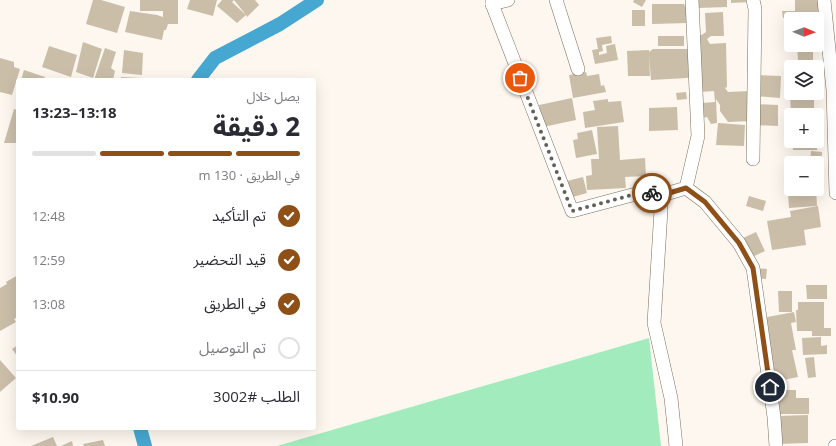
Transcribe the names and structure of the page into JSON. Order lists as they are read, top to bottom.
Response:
{
  "north": "right",
  "page": {
    "map_buttons": ["+", "−"],
    "heading": ["2 دقيقة", "يصل خلال", "13:18–13:23"],
    "panel": ["الطلب #3002", "$10.90"],
    "bar": "في الطريق · 130 m",
    "list": [
      ["تم التأكيد", "12:48"],
      ["قيد التحضير", "12:59"],
      ["في الطريق", "13:08"],
      "تم التوصيل"
    ]
  }
}
